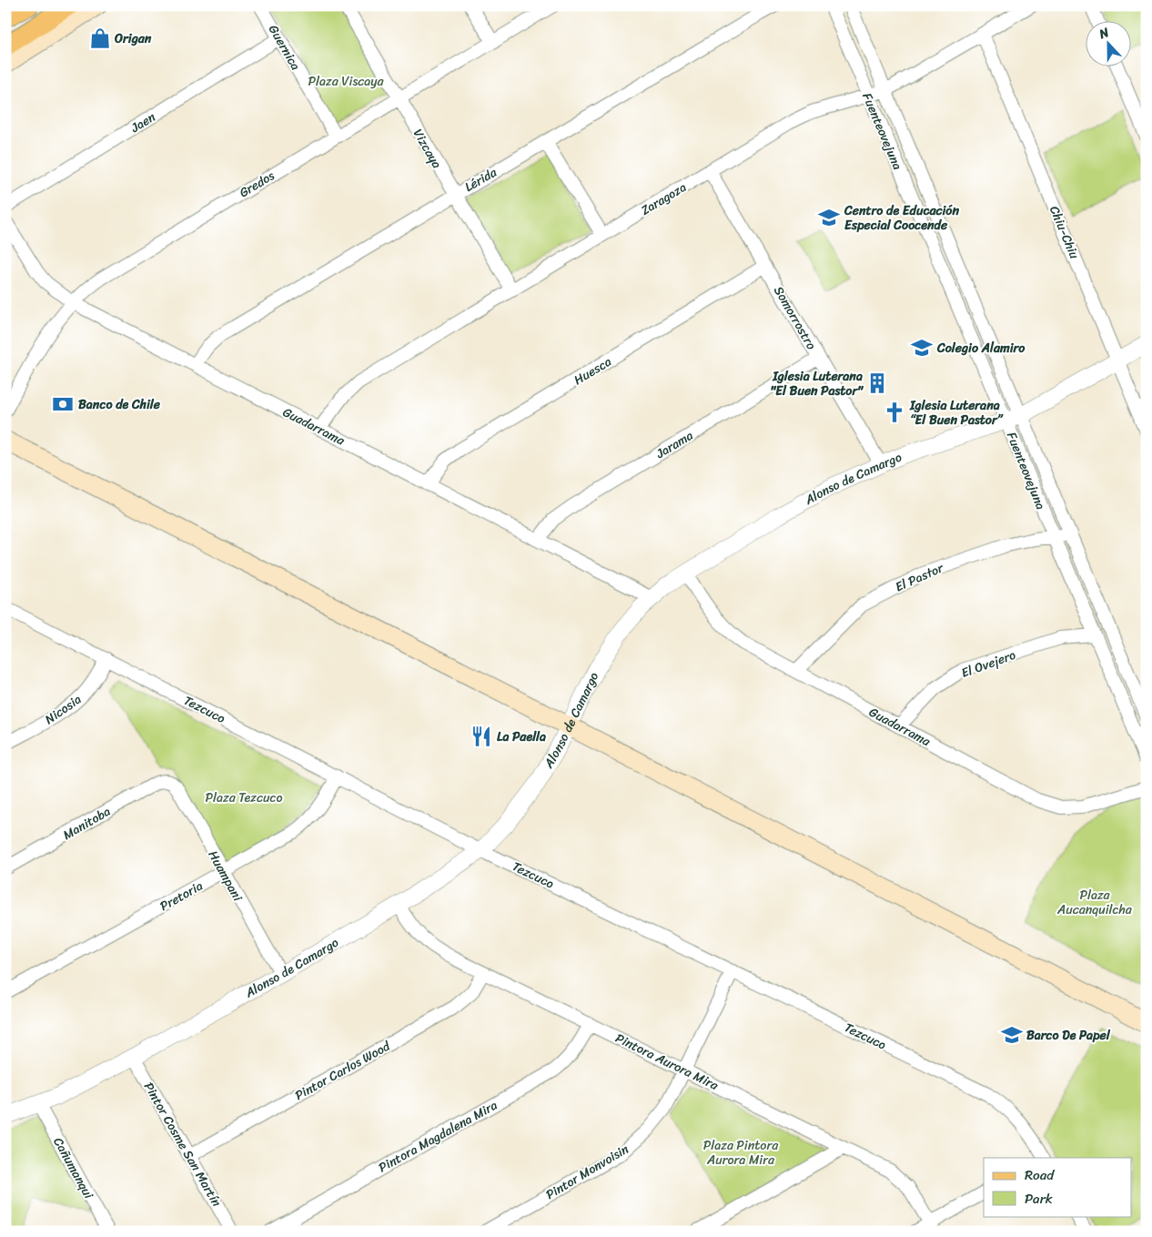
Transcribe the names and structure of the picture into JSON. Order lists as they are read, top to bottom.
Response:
{
  "streets": {
    "street": [
      "Guernica",
      "Jaen",
      "Fuenteovejuna",
      "Vizcaya",
      "Lérida",
      "Gredos",
      "Zaragoza",
      "Chiu-Chiu",
      "Somorrostro",
      "Huesca",
      "Guadarrama",
      "Jarama",
      "Alonso de Camargo",
      "El Pastor",
      "El Ovejero",
      "Nicosia",
      "Tezcuco",
      "Manitoba",
      "Huampani",
      "Pretoria",
      "Pintora Aurora Mira",
      "Pintor Carlos Wood",
      "Pintora Magdalena Mira",
      "Pintor Cosme San Martín",
      "Cañumanqui",
      "Pintor Monvoisin"
    ]
  },
  "crossings": [
    ["Guernica", "Jaen"],
    ["Guernica", "Gredos"],
    ["Fuenteovejuna", "Zaragoza"],
    ["Fuenteovejuna", "Alonso de Camargo"],
    ["Fuenteovejuna", "El Pastor"],
    ["Fuenteovejuna", "El Ovejero"],
    ["Vizcaya", "Lérida"],
    ["Vizcaya", "Gredos"],
    ["Vizcaya", "Zaragoza"],
    ["Lérida", "Guadarrama"],
    ["Gredos", "Guadarrama"],
    ["Zaragoza", "Chiu-Chiu"],
    ["Zaragoza", "Somorrostro"],
    ["Zaragoza", "Guadarrama"],
    ["Chiu-Chiu", "Alonso de Camargo"],
    ["Somorrostro", "Huesca"],
    ["Somorrostro", "Jarama"],
    ["Somorrostro", "Alonso de Camargo"],
    ["Huesca", "Guadarrama"],
    ["Guadarrama", "Jarama"],
    ["Guadarrama", "Alonso de Camargo"],
    ["Guadarrama", "El Pastor"],
    ["Guadarrama", "El Ovejero"],
    ["Alonso de Camargo", "Tezcuco"],
    ["Alonso de Camargo", "Huampani"],
    ["Alonso de Camargo", "Pintora Aurora Mira"],
    ["Alonso de Camargo", "Pintor Cosme San Martín"],
    ["Alonso de Camargo", "Cañumanqui"],
    ["Nicosia", "Tezcuco"],
    ["Tezcuco", "Pretoria"],
    ["Tezcuco", "Pintor Monvoisin"],
    ["Manitoba", "Huampani"],
    ["Huampani", "Pretoria"],
    ["Pintora Aurora Mira", "Pintor Carlos Wood"],
    ["Pintora Aurora Mira", "Pintora Magdalena Mira"],
    ["Pintora Aurora Mira", "Pintor Monvoisin"],
    ["Pintor Carlos Wood", "Pintor Cosme San Martín"]
  ],
  "parks": [
    "Plaza Viscaya",
    "Plaza Tezcuco",
    "Plaza Aucanquilcha",
    "Plaza Pintora Aurora Mira"
  ],
  "places": {
    "shop": ["Origan"],
    "school or university": ["Centro de Educación Especial Coocende", "Colegio Alamiro", "Barco De Papel"],
    "building": ["Iglesia Luterana \"El Buen Pastor\""],
    "bank": ["Banco de Chile"],
    "church": ["Iglesia Luterana “El Buen Pastor”"],
    "restaurant": ["La Paella"]
  },
  "legend": ["Road", "Park"],
  "north": "top"
}
